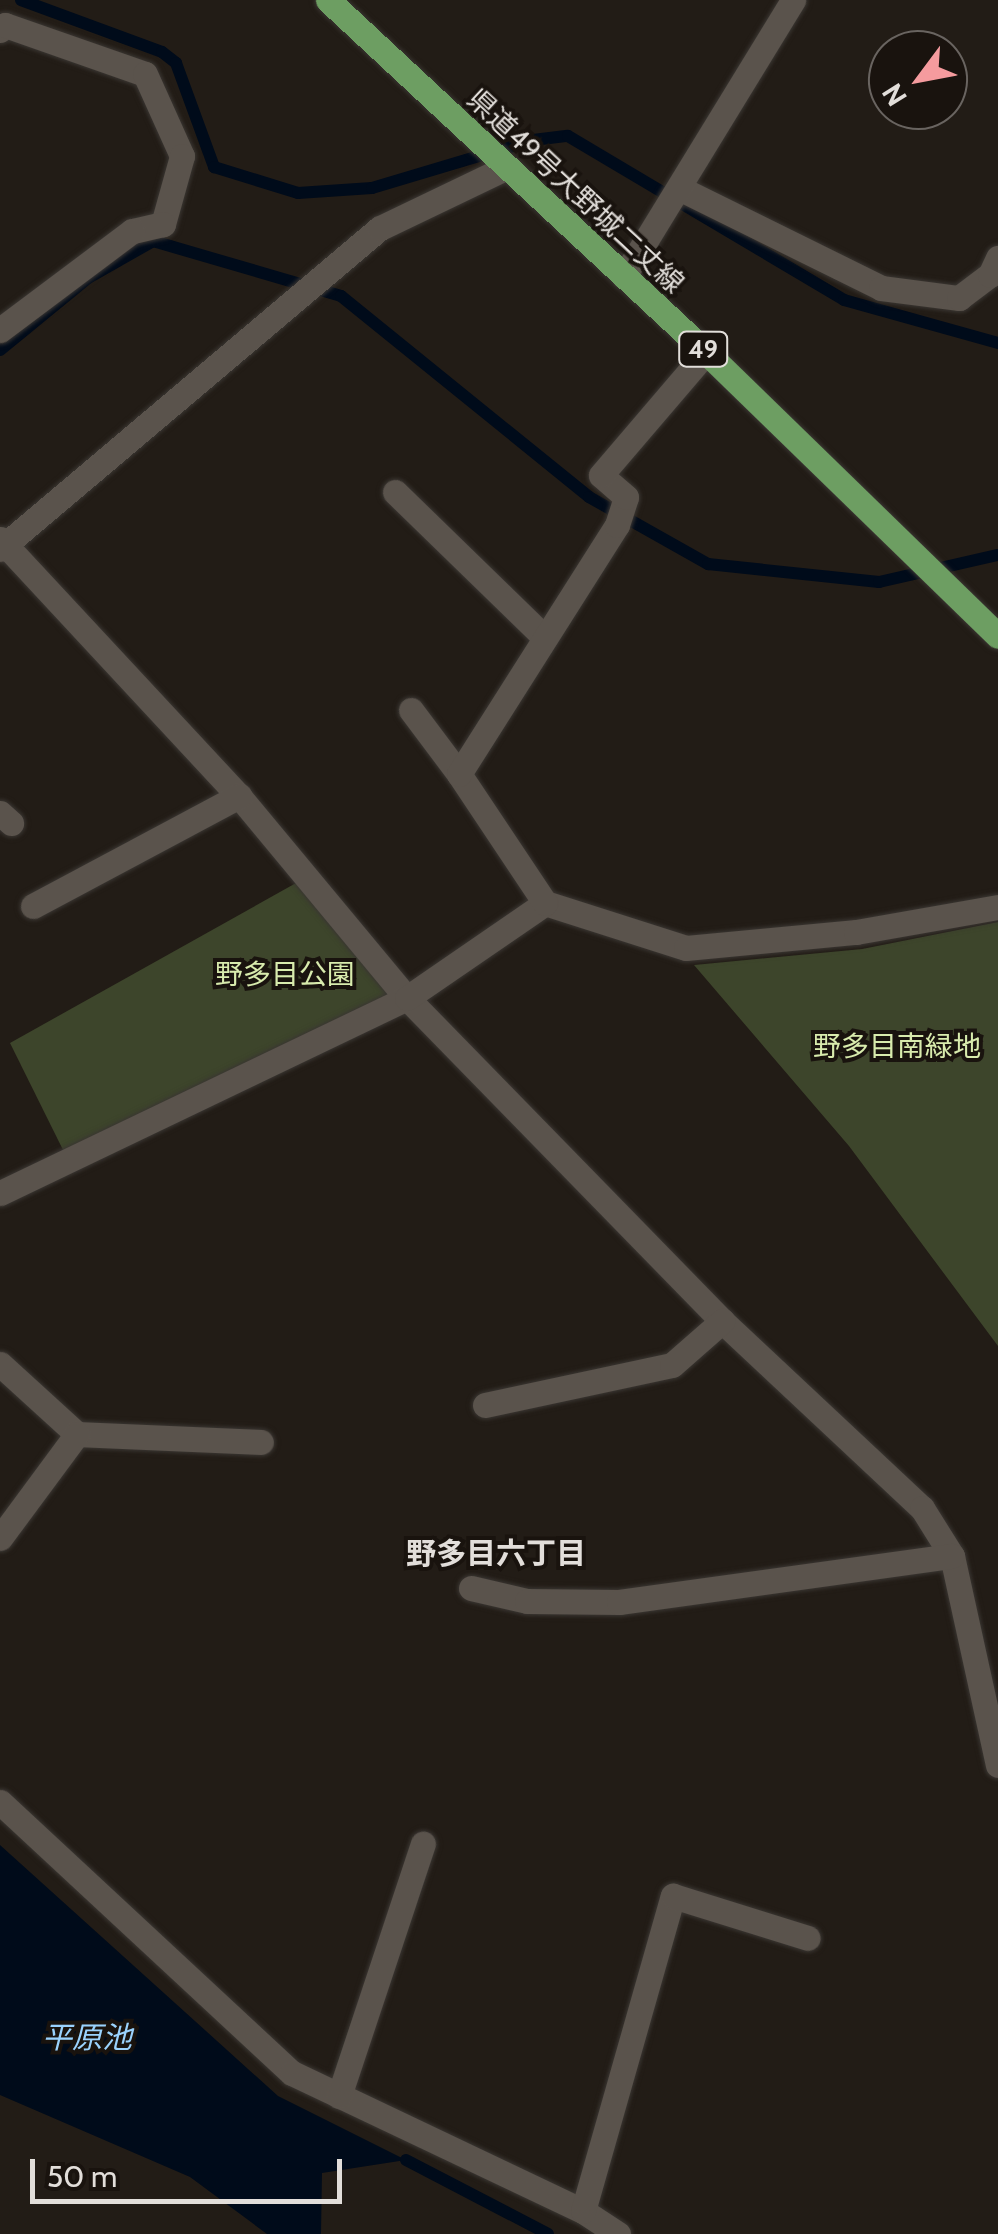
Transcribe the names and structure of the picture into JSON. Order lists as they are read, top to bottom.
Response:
{
  "streets": {
    "main road": ["県道49号大野城二丈線", "49"]
  },
  "districts": ["野多目六丁目"],
  "water": ["平原池"],
  "parks": ["野多目公園", "野多目南緑地"],
  "scale_bar": "50 m",
  "north": "bottom left"
}
